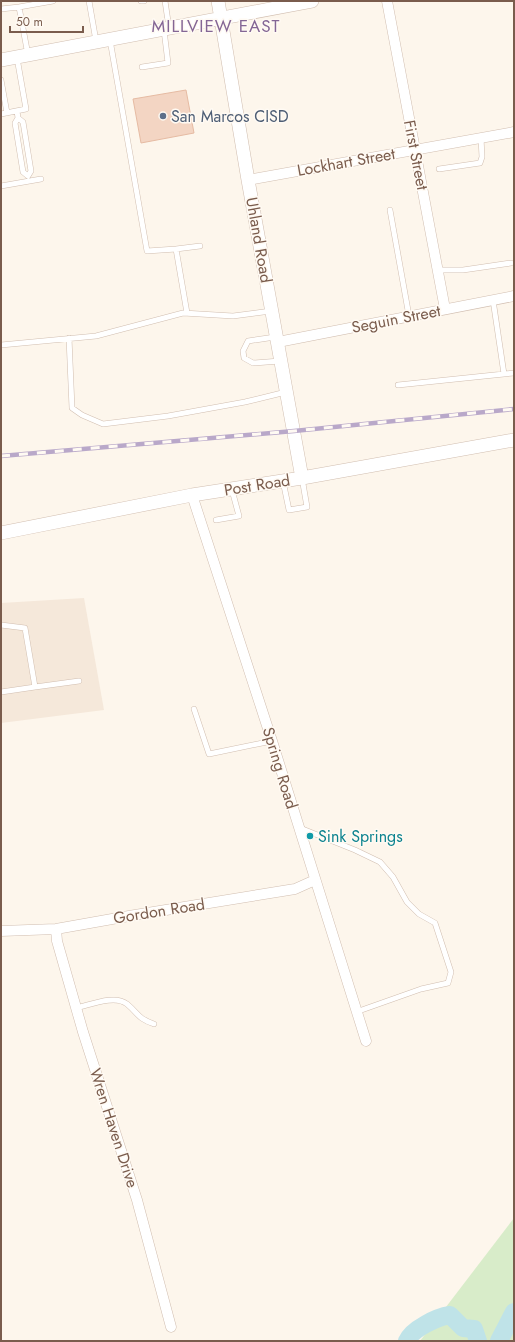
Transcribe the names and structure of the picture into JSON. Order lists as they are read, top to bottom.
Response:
{
  "streets": {
    "street": [
      "First Street",
      "Lockhart Street",
      "Uhland Road",
      "Seguin Street",
      "Post Road",
      "Spring Road",
      "Gordon Road",
      "Wren Haven Drive"
    ]
  },
  "crossings": [
    ["First Street", "Lockhart Street"],
    ["First Street", "Seguin Street"],
    ["Lockhart Street", "Uhland Road"],
    ["Uhland Road", "Seguin Street"],
    ["Uhland Road", "Post Road"],
    ["Post Road", "Spring Road"],
    ["Spring Road", "Gordon Road"],
    ["Gordon Road", "Wren Haven Drive"]
  ],
  "districts": ["MILLVIEW EAST"],
  "places": ["San Marcos CISD", "Sink Springs"],
  "scale_bar": "50 m"
}
